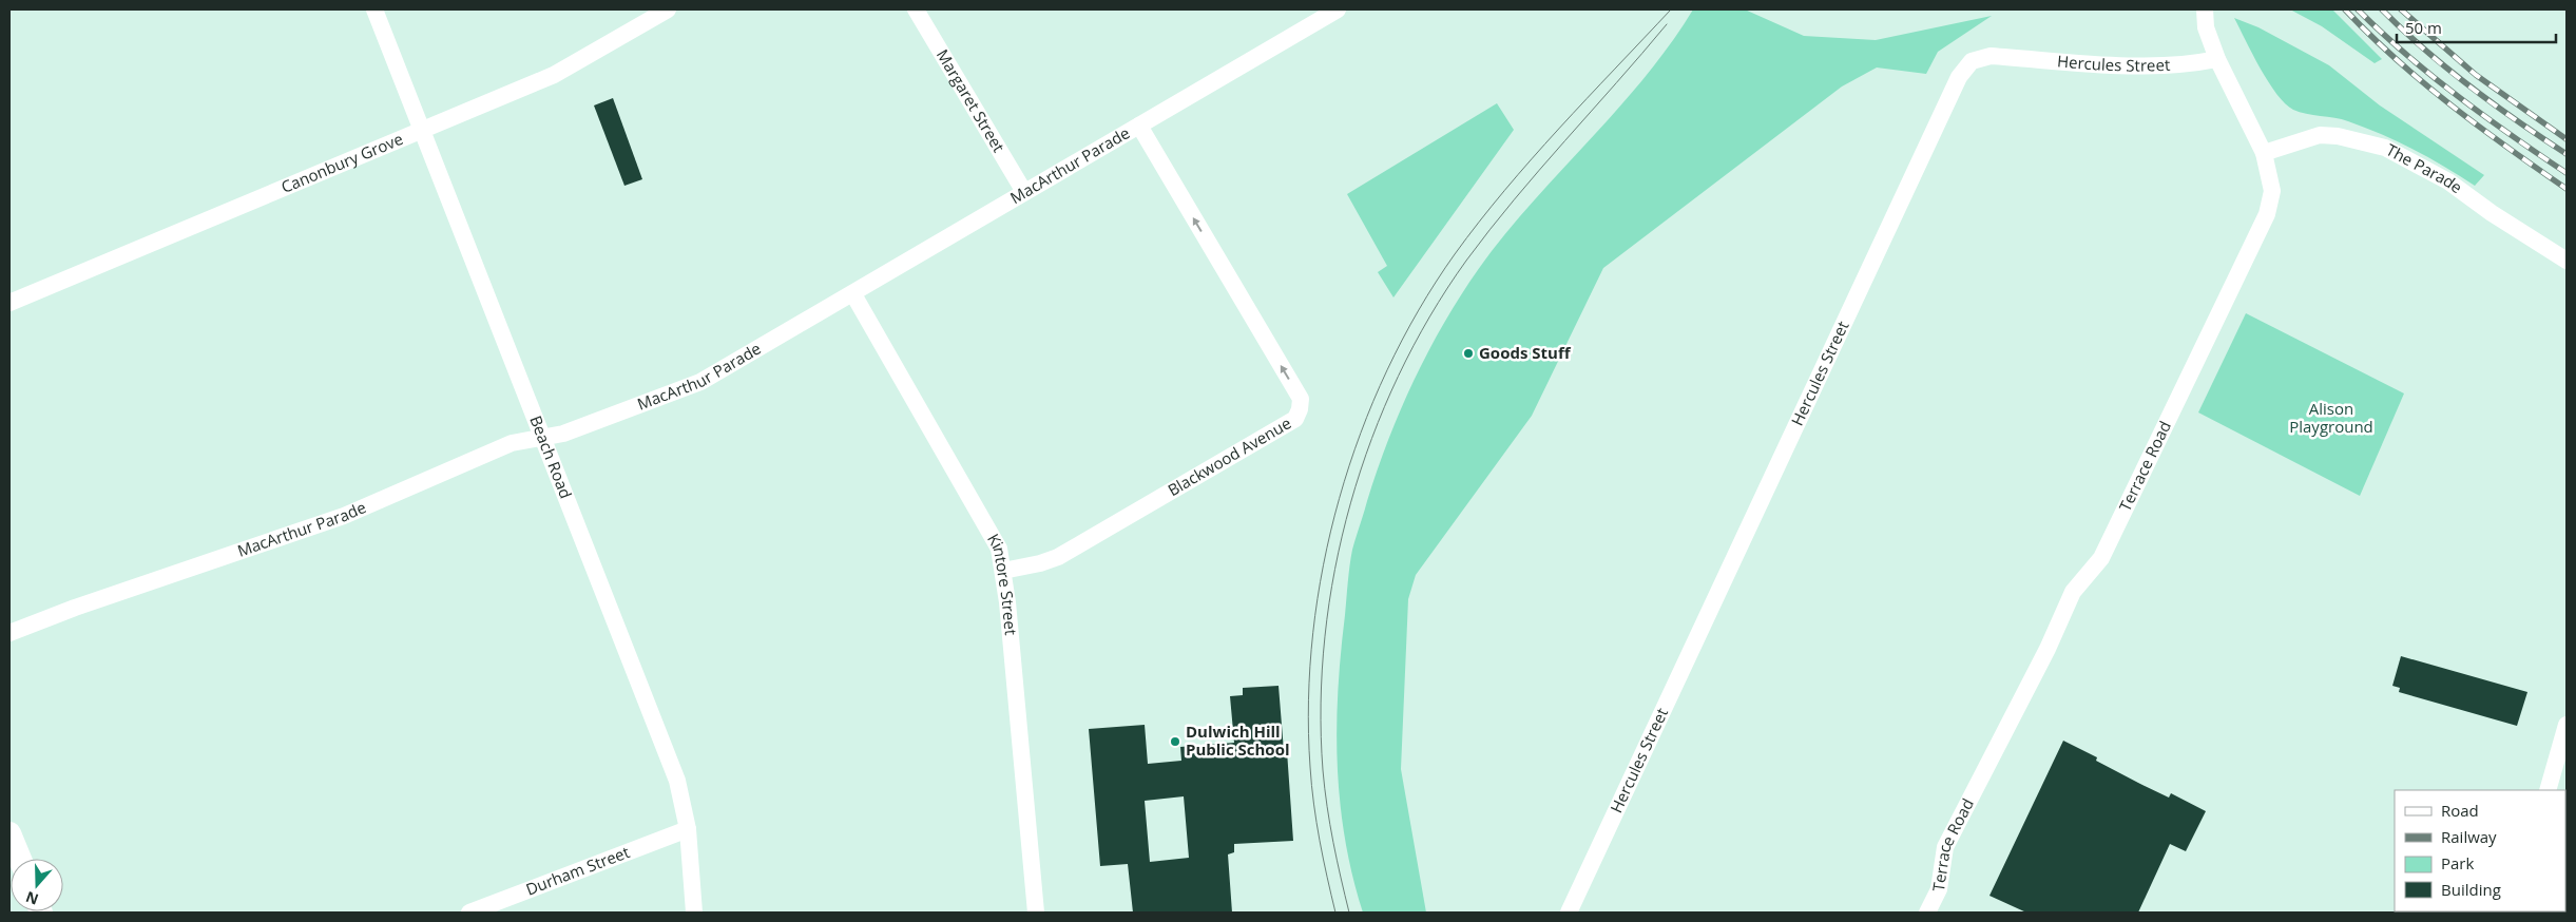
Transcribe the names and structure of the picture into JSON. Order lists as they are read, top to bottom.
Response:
{
  "streets": {
    "street": [
      "Hercules Street",
      "Margaret Street",
      "Canonbury Grove",
      "MacArthur Parade",
      "The Parade",
      "Beach Road",
      "Blackwood Avenue",
      "Terrace Road",
      "Kintore Street",
      "Durham Street"
    ]
  },
  "crossings": [
    ["Hercules Street", "Terrace Road"],
    ["Margaret Street", "MacArthur Parade"],
    ["Canonbury Grove", "Beach Road"],
    ["MacArthur Parade", "Beach Road"],
    ["MacArthur Parade", "Blackwood Avenue"],
    ["MacArthur Parade", "Kintore Street"],
    ["The Parade", "Terrace Road"],
    ["Beach Road", "Durham Street"],
    ["Blackwood Avenue", "Kintore Street"]
  ],
  "parks": ["Alison Playground"],
  "places": ["Goods Stuff", "Dulwich Hill Public School"],
  "legend": [
    "Road",
    "Railway",
    "Park",
    "Building"
  ],
  "scale_bar": "50 m",
  "north": "bottom"
}
